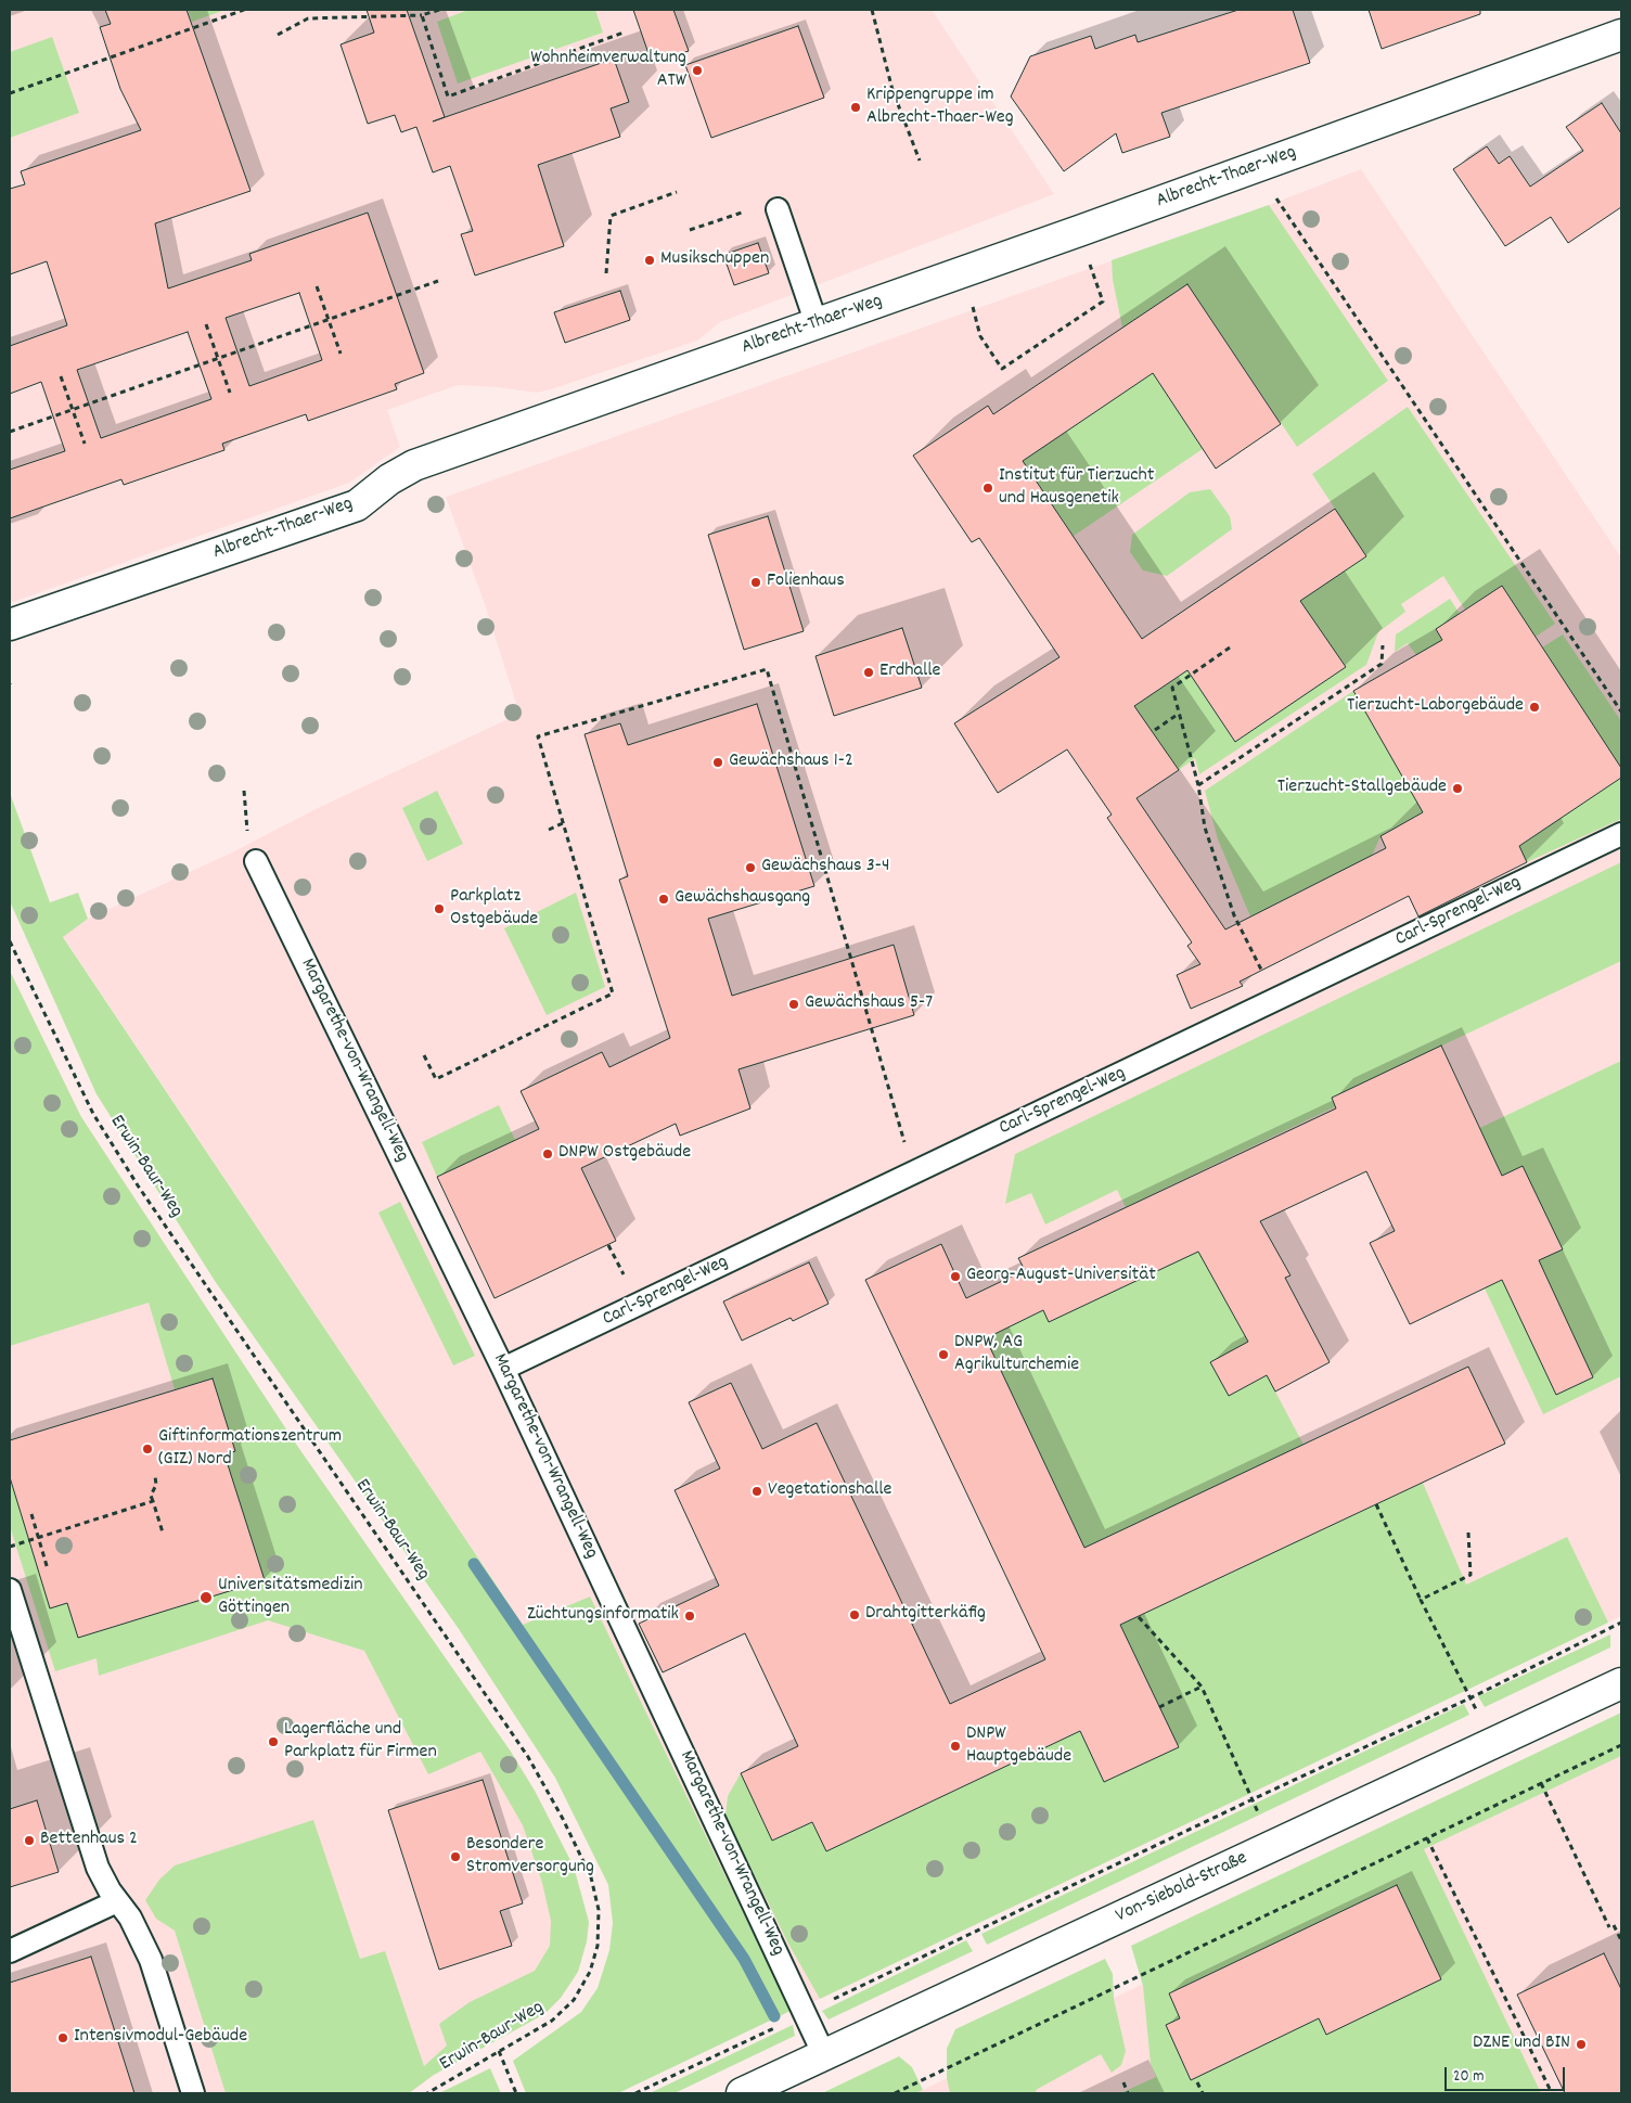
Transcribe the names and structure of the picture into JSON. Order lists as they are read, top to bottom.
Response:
{
  "streets": {
    "street": ["Albrecht-Thaer-Weg", "Von-Siebold-Straße"],
    "lane": ["Carl-Sprengel-Weg", "Margarethe-von-Wrangell-Weg"],
    "path": ["Erwin-Baur-Weg"]
  },
  "crossings": [
    ["Carl-Sprengel-Weg", "Margarethe-von-Wrangell-Weg"],
    ["Margarethe-von-Wrangell-Weg", "Von-Siebold-Straße"]
  ],
  "places": [
    "Wohnheimverwaltung ATW",
    "Krippengruppe im Albrecht-Thaer-Weg",
    "Musikschuppen",
    "Institut für Tierzucht und Hausgenetik",
    "Folienhaus",
    "Erdhalle",
    "Tierzucht-Laborgebäude",
    "Gewächshaus 1-2",
    "Tierzucht-Stallgebäude",
    "Gewächshaus 3-4",
    "Gewächshausgang",
    "Parkplatz Ostgebäude",
    "Gewächshaus 5-7",
    "DNPW Ostgebäude",
    "Georg-August-Universität",
    "DNPW, AG Agrikulturchemie",
    "Giftinformationszentrum (GIZ) Nord",
    "Vegetationshalle",
    "Universitätsmedizin Göttingen",
    "Drahtgitterkäfig",
    "Züchtungsinformatik",
    "Lagerfläche und Parkplatz für Firmen",
    "DNPW Hauptgebäude",
    "Bettenhaus 2",
    "Besondere Stromversorgung",
    "Intensivmodul-Gebäude",
    "DZNE und BIN"
  ],
  "scale_bar": "20 m"
}
